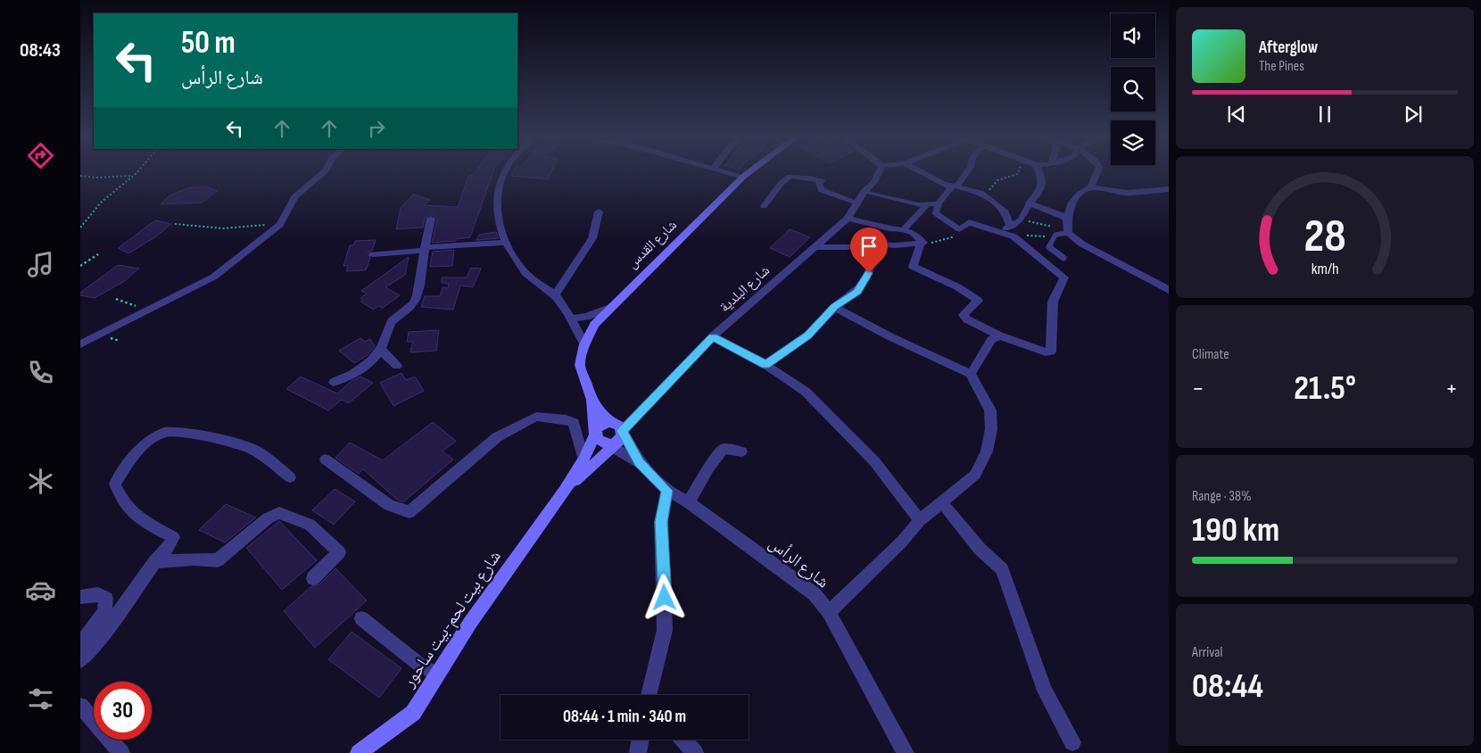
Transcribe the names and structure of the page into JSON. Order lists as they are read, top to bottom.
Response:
{
  "streets": {
    "main road": ["شارع القدس", "شارع بيت لحم-بيت ساحور"],
    "street": ["شارع البلدية", "شارع الرأس"]
  },
  "crossings": [
    ["شارع القدس", "شارع البلدية"],
    ["شارع القدس", "شارع الرأس"],
    ["شارع القدس", "شارع بيت لحم-بيت ساحور"],
    ["شارع البلدية", "شارع الرأس"],
    ["شارع البلدية", "شارع بيت لحم-بيت ساحور"],
    ["شارع الرأس", "شارع بيت لحم-بيت ساحور"]
  ],
  "page": {
    "tabs": "08:43",
    "turn": ["50 m", "شارع الرأس"],
    "song": ["Afterglow", "The Pines"],
    "tile": [
      "Climate",
      ["Range · 38%", "190 km"],
      ["Arrival", "08:44"]
    ],
    "heat": ["−", "21.5°", "+"],
    "limit": "30",
    "trip": "08:44 · 1 min · 340 m",
    "gauge": ["28", "km/h"]
  }
}
